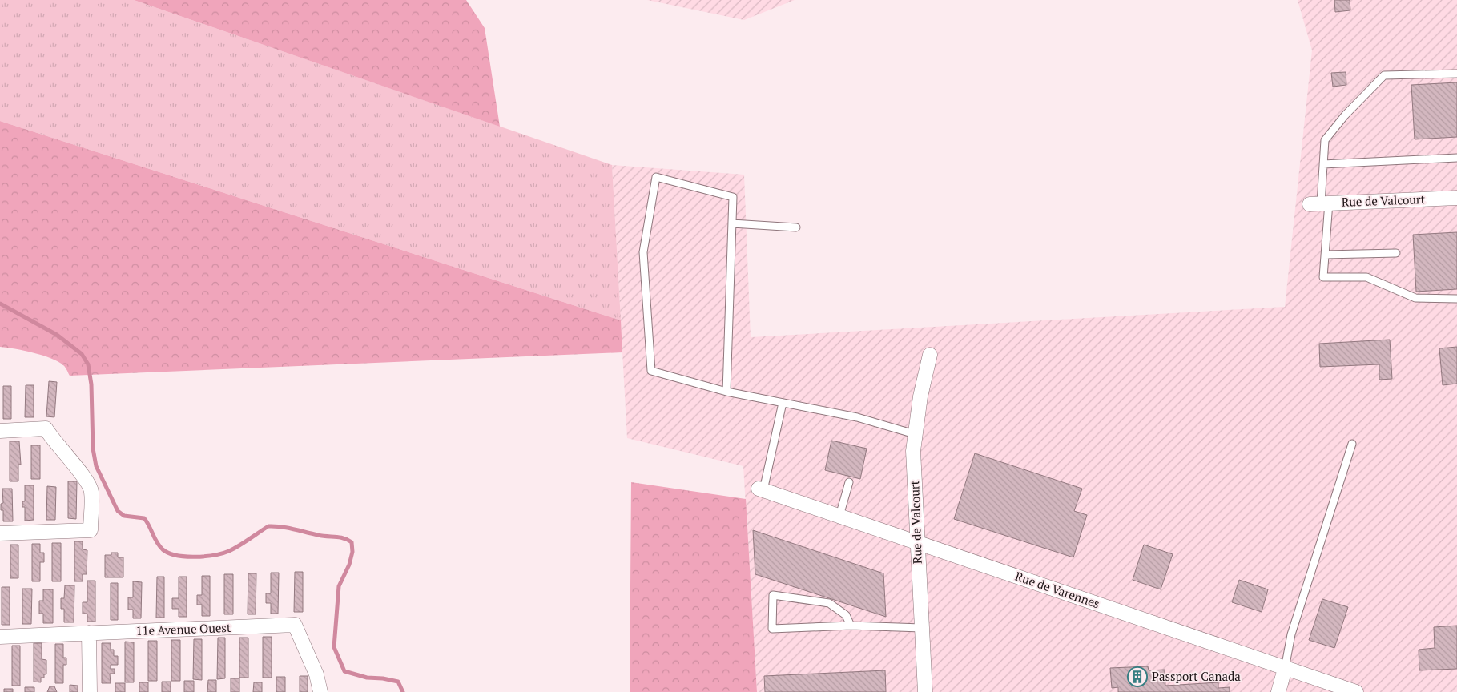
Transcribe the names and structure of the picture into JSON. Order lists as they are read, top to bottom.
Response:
{
  "streets": {
    "street": ["Rue de Valcourt", "Rue de Varennes", "11e Avenue Ouest"]
  },
  "crossings": [
    ["Rue de Valcourt", "Rue de Varennes"]
  ],
  "places": {
    "building": ["Passport Canada"]
  }
}
